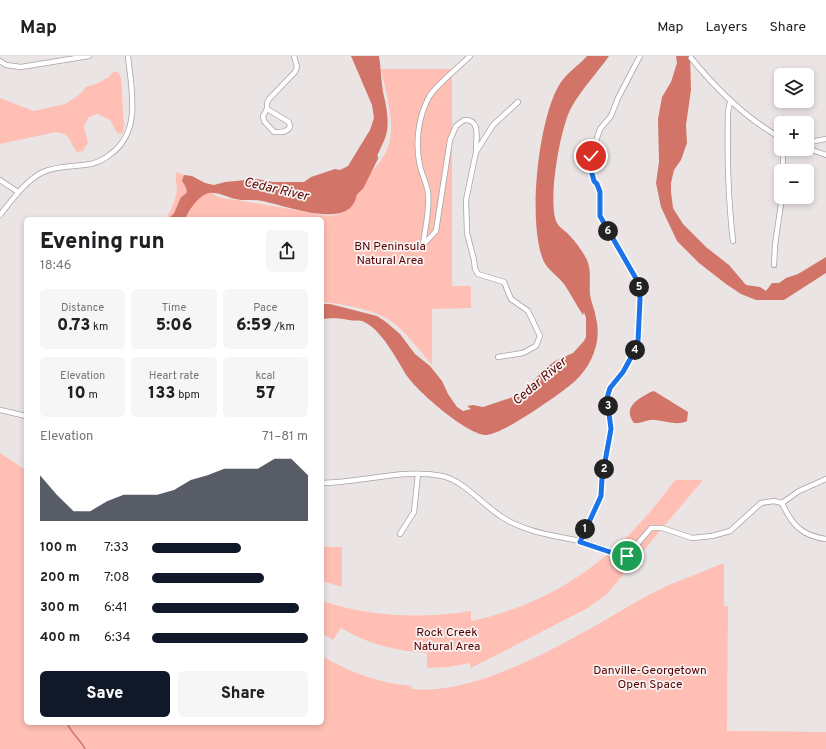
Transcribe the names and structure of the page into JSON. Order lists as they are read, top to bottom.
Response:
{
  "water": ["Cedar River"],
  "parks": ["BN Peninsula Natural Area", "Rock Creek Natural Area", "Danville-Georgetown Open Space"],
  "page": {
    "header": "Map",
    "nav": ["Map", "Layers", "Share"],
    "map_buttons": ["+", "−"],
    "heading": ["Evening run", "18:46"],
    "pins": [
      "6",
      "5",
      "4",
      "3",
      "2",
      "1"
    ],
    "stats": [
      ["Distance", "0.73 km"],
      ["Time", "5:06"],
      ["Pace", "6:59 /km"],
      ["Elevation", "10 m"],
      ["Heart rate", "133 bpm"],
      ["kcal", "57"]
    ],
    "chart": ["Elevation", "71–81 m"],
    "list": [
      {
        "name": "100 m",
        "note": "7:33"
      },
      {
        "name": "200 m",
        "note": "7:08"
      },
      {
        "name": "300 m",
        "note": "6:41"
      },
      {
        "name": "400 m",
        "note": "6:34"
      }
    ],
    "buttons": ["Save", "Share"]
  }
}
